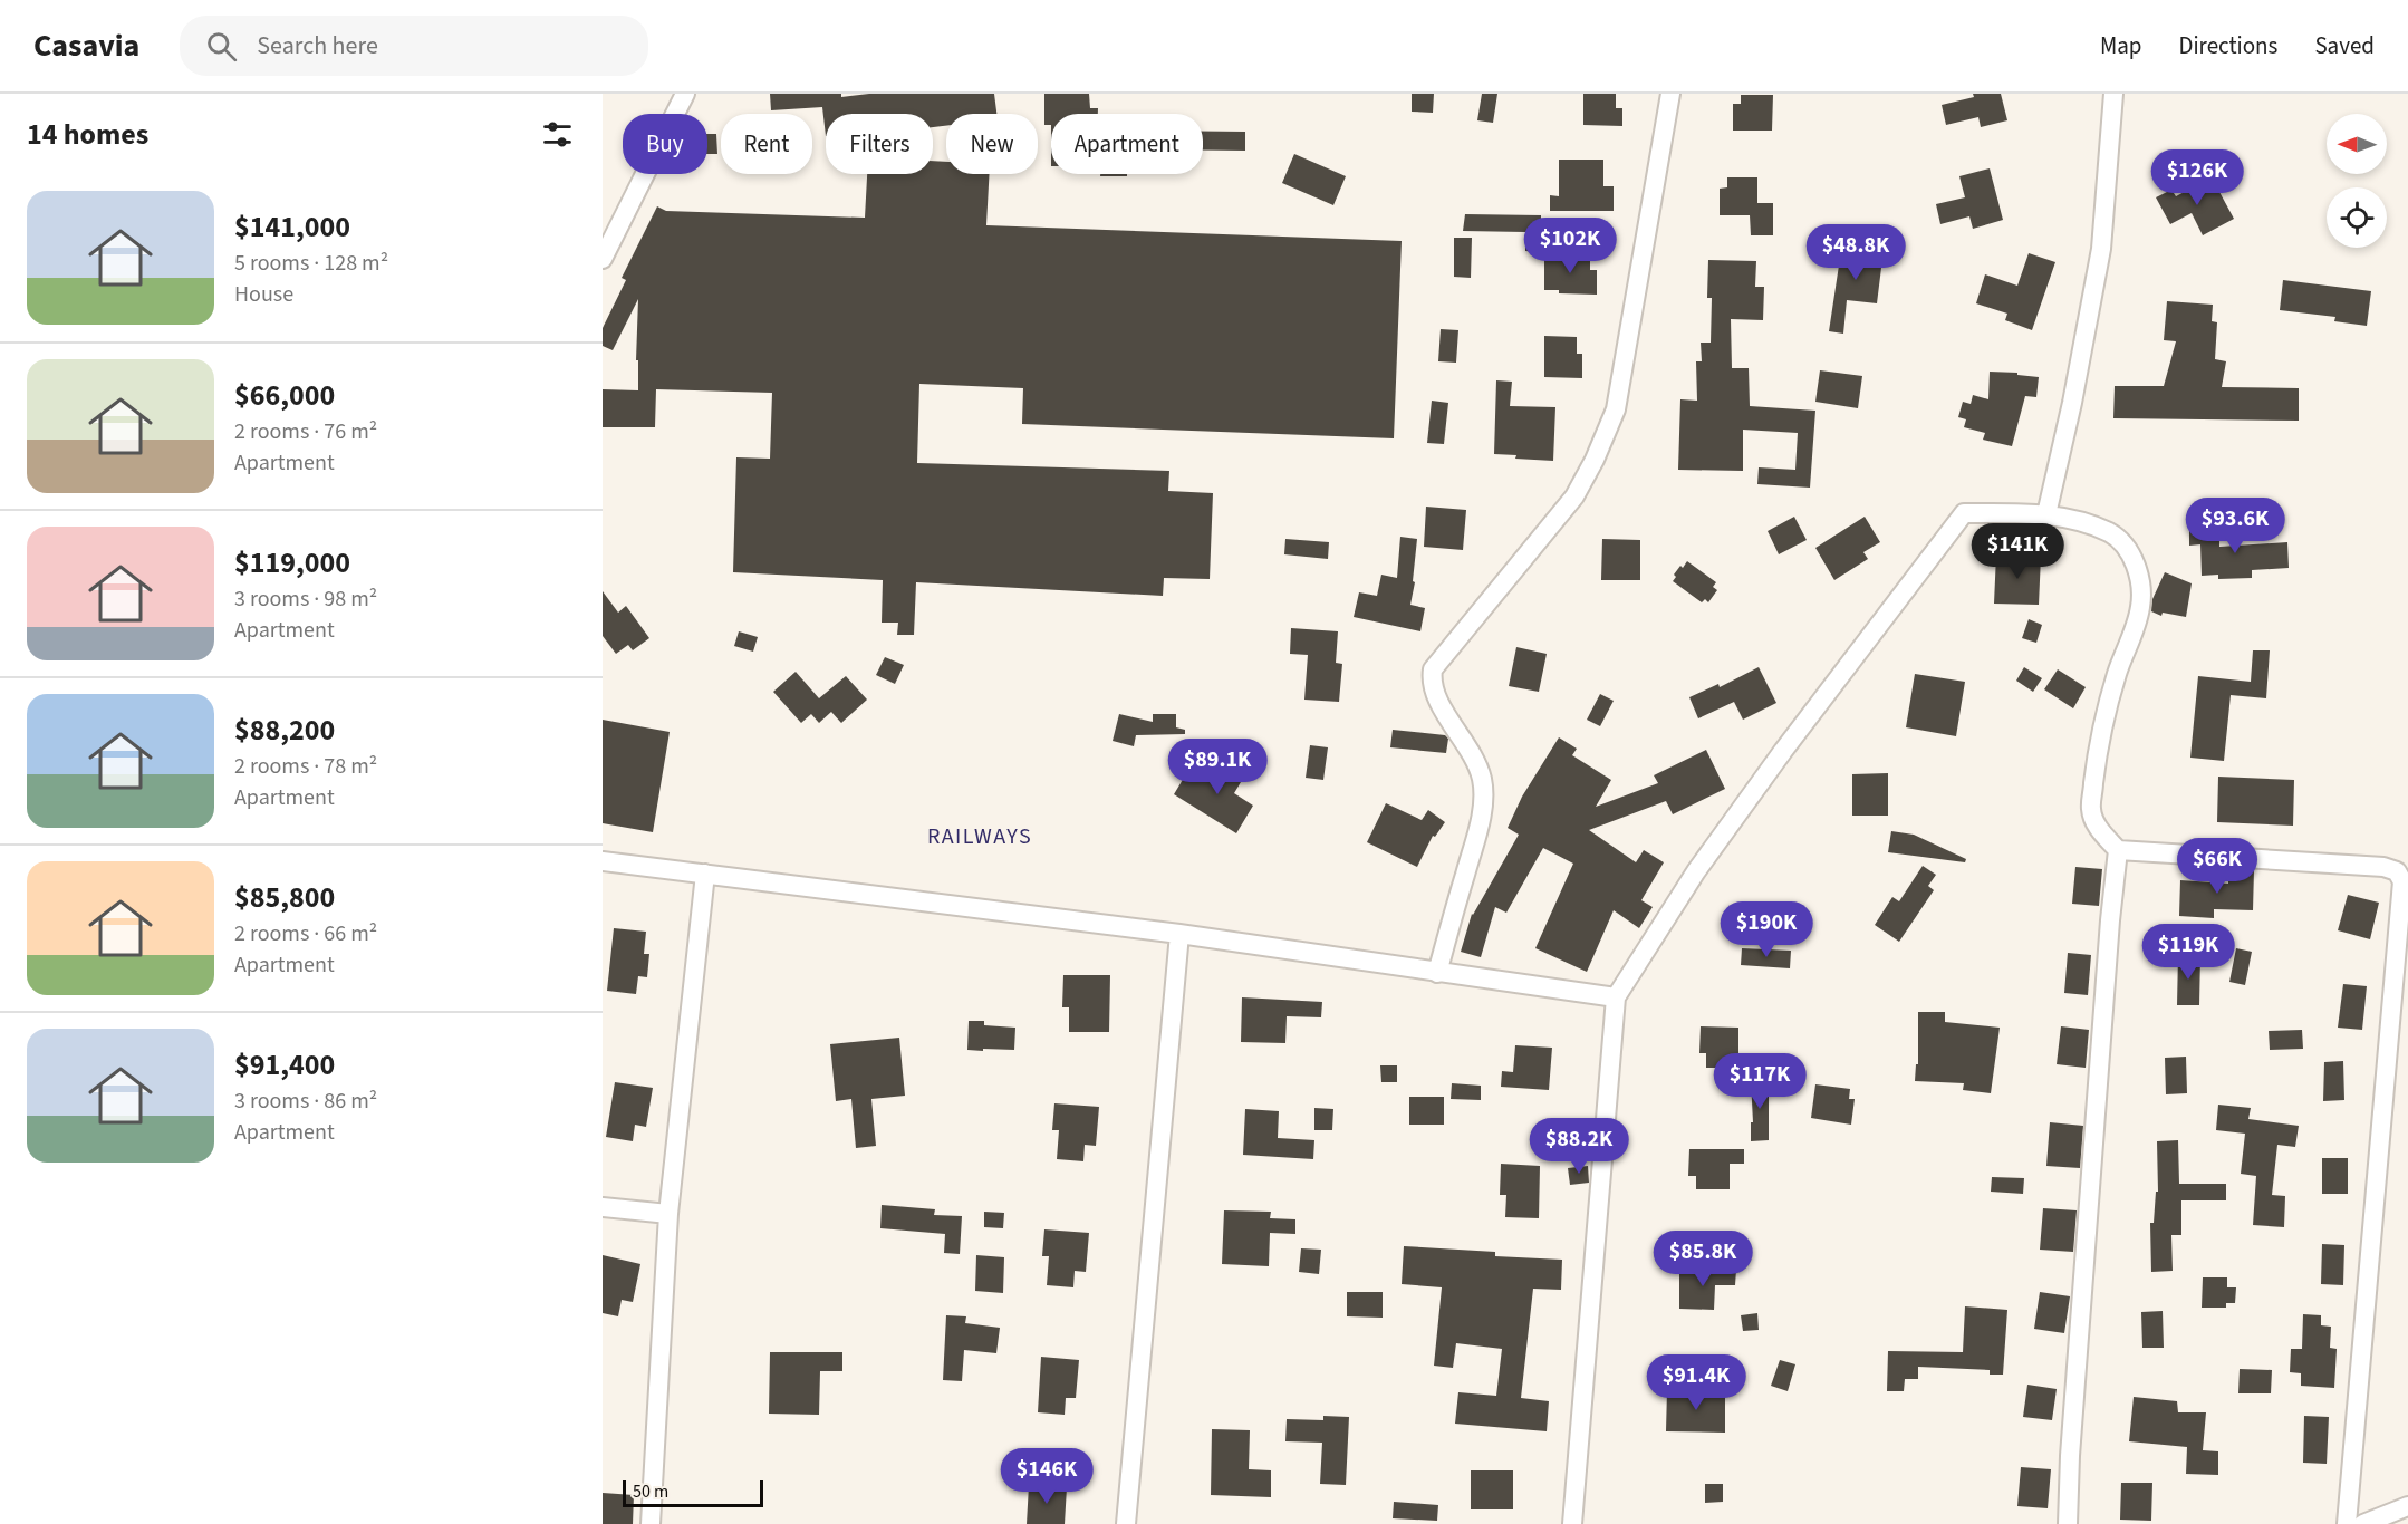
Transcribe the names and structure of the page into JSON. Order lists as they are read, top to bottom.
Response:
{
  "districts": ["RAILWAYS"],
  "scale_bar": "50 m",
  "north": "left",
  "page": {
    "header": "Casavia",
    "search": "Search here",
    "nav": ["Map", "Directions", "Saved"],
    "heading": "14 homes",
    "chip": [
      "Buy",
      "Rent",
      "Filters",
      "New",
      "Apartment"
    ],
    "price": [
      "$126K",
      "$102K",
      "$48.8K",
      "$93.6K",
      "$141K",
      "$89.1K",
      "$66K",
      "$190K",
      "$119K",
      "$117K",
      "$88.2K",
      "$85.8K",
      "$91.4K",
      "$146K"
    ],
    "list": [
      {
        "name": "$141,000",
        "note": "5 rooms · 128 m² · House"
      },
      {
        "name": "$66,000",
        "note": "2 rooms · 76 m² · Apartment"
      },
      {
        "name": "$119,000",
        "note": "3 rooms · 98 m² · Apartment"
      },
      {
        "name": "$88,200",
        "note": "2 rooms · 78 m² · Apartment"
      },
      {
        "name": "$85,800",
        "note": "2 rooms · 66 m² · Apartment"
      },
      {
        "name": "$91,400",
        "note": "3 rooms · 86 m² · Apartment"
      }
    ],
    "scale": "50 m"
  }
}
